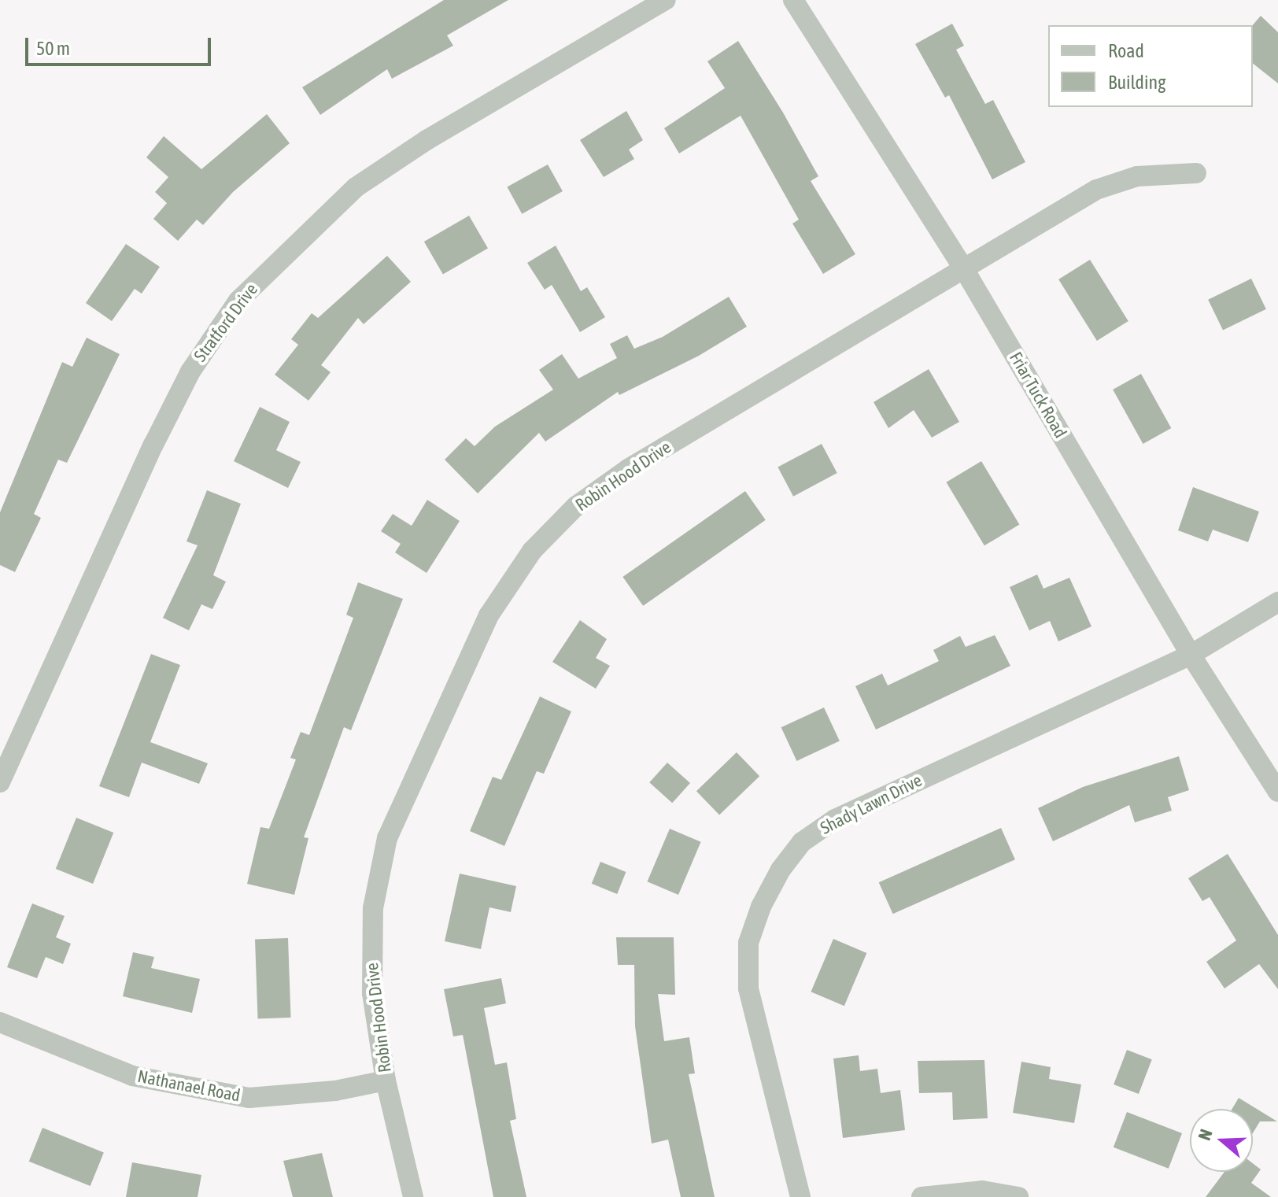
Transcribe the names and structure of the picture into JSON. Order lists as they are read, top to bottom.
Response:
{
  "streets": {
    "street": [
      "Stratford Drive",
      "Friar Tuck Road",
      "Robin Hood Drive",
      "Shady Lawn Drive",
      "Nathanael Road"
    ]
  },
  "crossings": [
    ["Friar Tuck Road", "Robin Hood Drive"],
    ["Friar Tuck Road", "Shady Lawn Drive"],
    ["Robin Hood Drive", "Nathanael Road"]
  ],
  "legend": ["Road", "Building"],
  "scale_bar": "50 m",
  "north": "left"
}
